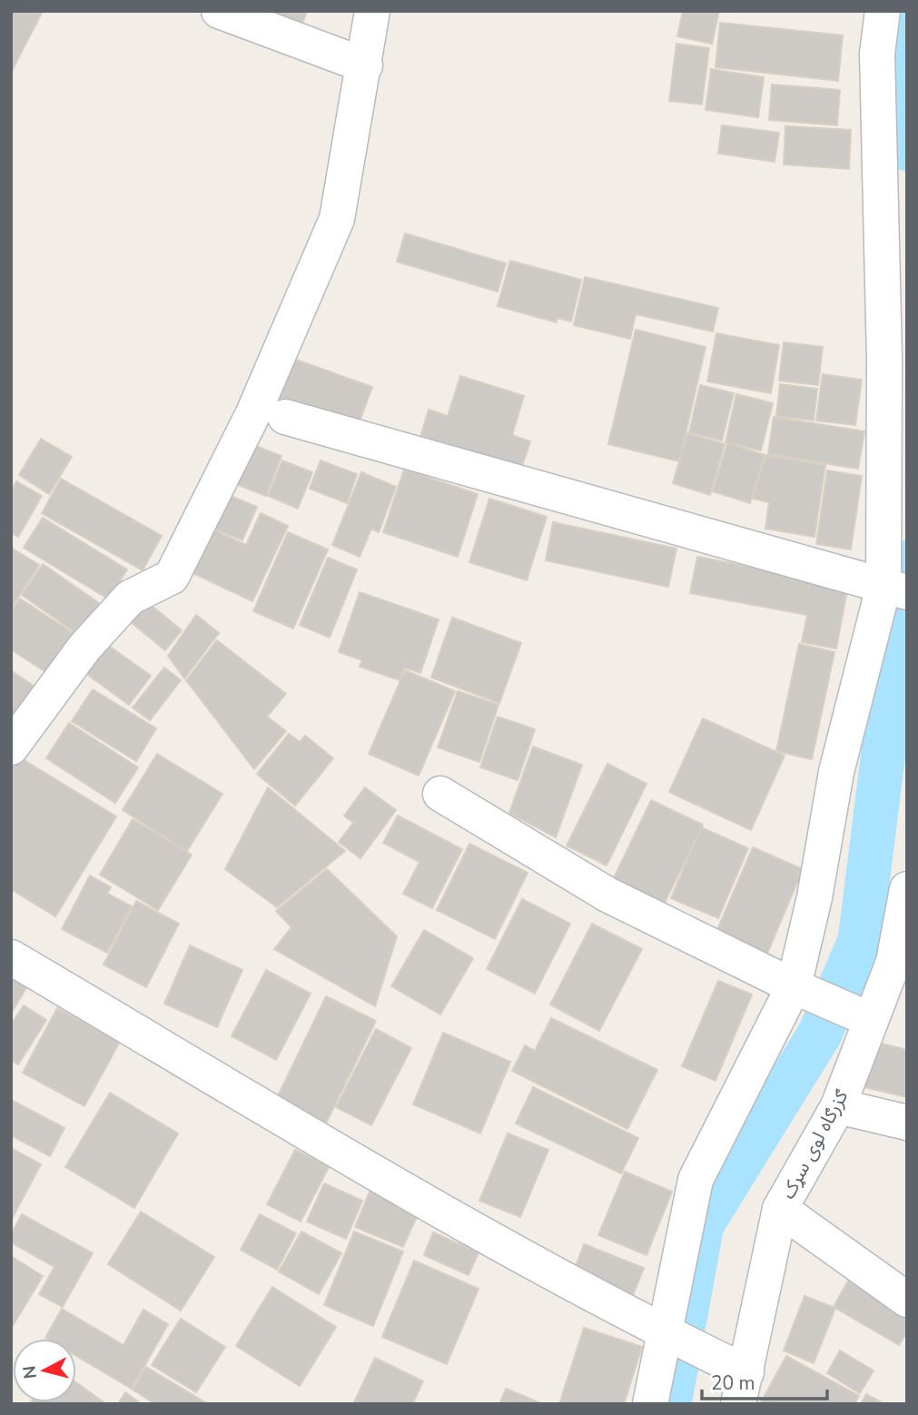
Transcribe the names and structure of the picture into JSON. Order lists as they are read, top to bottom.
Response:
{
  "streets": {
    "street": ["ګزرګاه لوی سړک"]
  },
  "scale_bar": "20 m",
  "north": "left"
}
